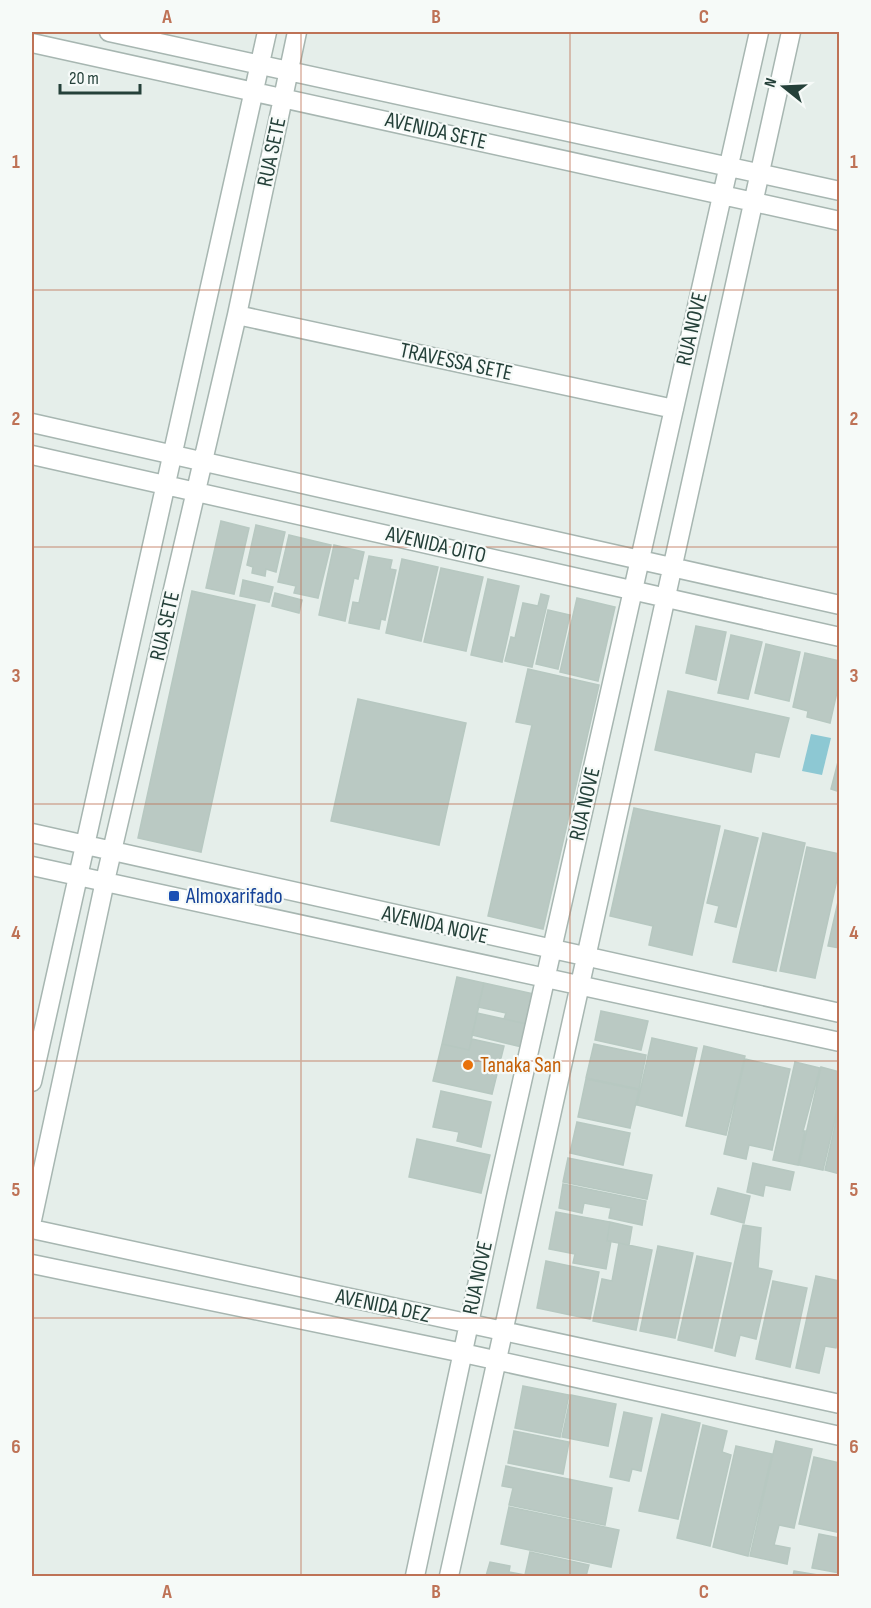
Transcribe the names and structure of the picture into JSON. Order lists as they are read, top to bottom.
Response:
{
  "streets": {
    "street": [
      "AVENIDA SETE",
      "RUA SETE",
      "RUA NOVE",
      "TRAVESSA SETE",
      "AVENIDA OITO",
      "AVENIDA NOVE",
      "AVENIDA DEZ"
    ]
  },
  "crossings": [
    ["AVENIDA SETE", "RUA SETE"],
    ["AVENIDA SETE", "RUA NOVE"],
    ["RUA SETE", "TRAVESSA SETE"],
    ["RUA SETE", "AVENIDA OITO"],
    ["RUA SETE", "AVENIDA NOVE"],
    ["RUA NOVE", "TRAVESSA SETE"],
    ["RUA NOVE", "AVENIDA OITO"],
    ["RUA NOVE", "AVENIDA NOVE"],
    ["RUA NOVE", "AVENIDA DEZ"]
  ],
  "places": {
    "transit": ["Almoxarifado"],
    "other": ["Tanaka San"]
  },
  "scale_bar": "20 m",
  "north": "left",
  "grid": {
    "columns": ["A", "B", "C"],
    "rows": [
      "1",
      "2",
      "3",
      "4",
      "5",
      "6"
    ]
  }
}
